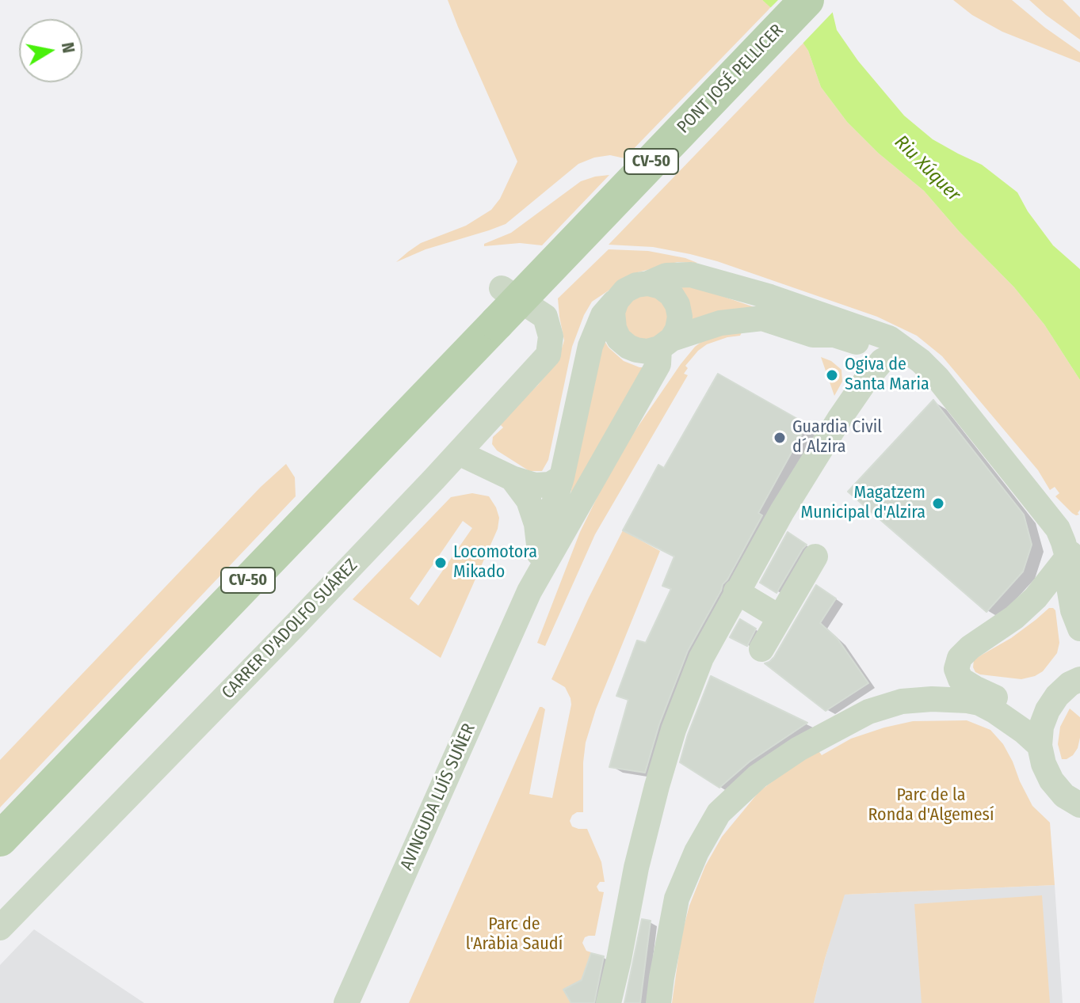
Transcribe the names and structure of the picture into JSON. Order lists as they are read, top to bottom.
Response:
{
  "streets": {
    "main road": ["PONT JOSÉ PELLICER", "CV-50"],
    "street": ["CARRER D'ADOLFO SUÁREZ", "AVINGUDA LUÍS SUÑER"]
  },
  "water": ["Riu Xúquer"],
  "parks": ["Parc de la Ronda d'Algemesí", "Parc de l'Aràbia Saudí"],
  "places": [
    "Ogiva de Santa Maria",
    "Guardia Civil d´Alzira",
    "Magatzem Municipal d'Alzira",
    "Locomotora Mikado"
  ],
  "north": "right"
}
